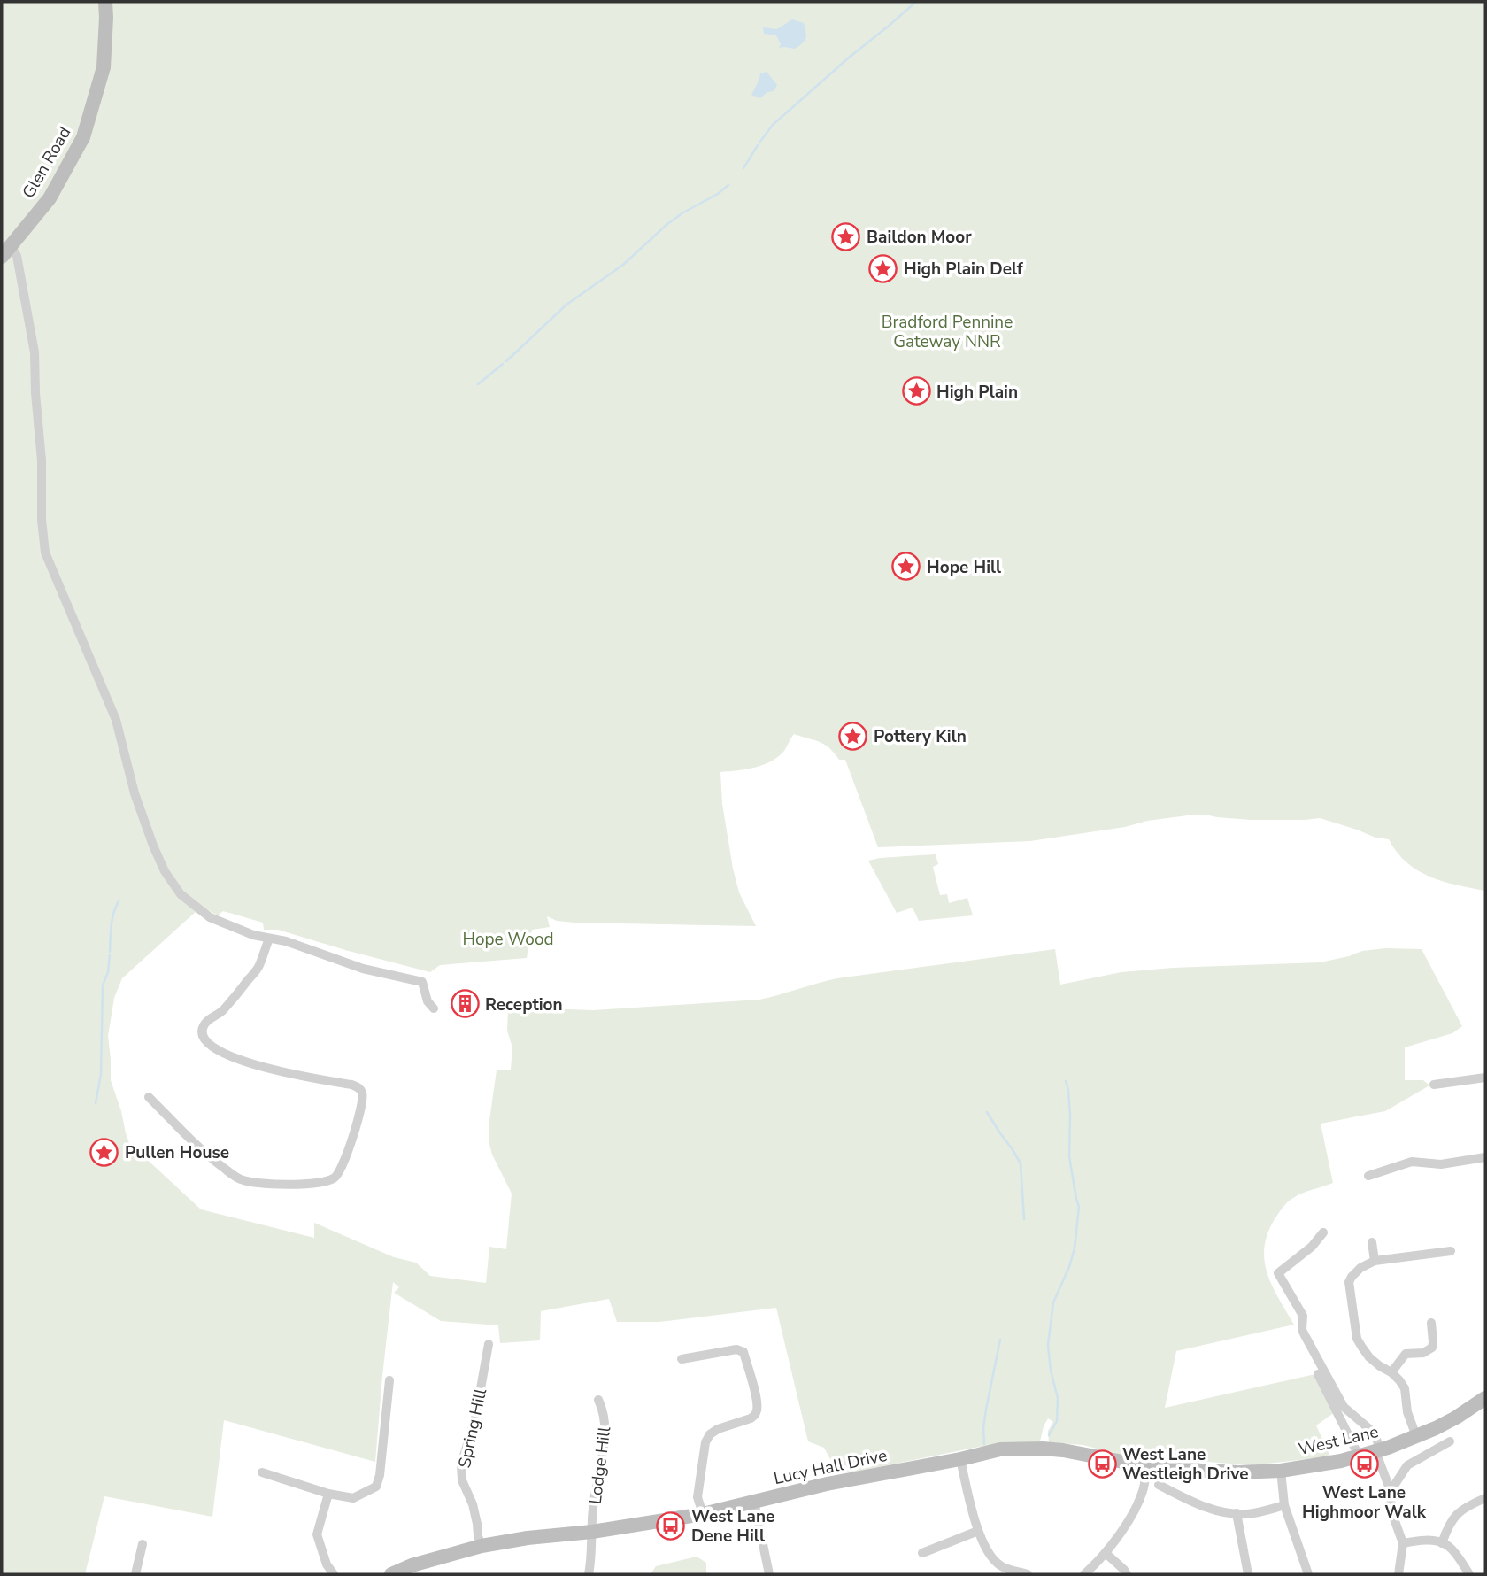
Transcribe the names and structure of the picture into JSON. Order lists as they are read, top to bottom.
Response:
{
  "streets": {
    "street": [
      "Glen Road",
      "Spring Hill",
      "West Lane",
      "Lodge Hill",
      "Lucy Hall Drive"
    ]
  },
  "crossings": [
    ["Spring Hill", "Lucy Hall Drive"],
    ["West Lane", "Lucy Hall Drive"],
    ["Lodge Hill", "Lucy Hall Drive"]
  ],
  "parks": ["Bradford Pennine Gateway NNR", "Hope Wood"],
  "places": {
    "place": [
      "Baildon Moor",
      "High Plain Delf",
      "High Plain",
      "Hope Hill",
      "Pottery Kiln",
      "Pullen House"
    ],
    "building": ["Reception"],
    "bus stop": ["West Lane Westleigh Drive", "West Lane Highmoor Walk", "West Lane Dene Hill"]
  }
}
